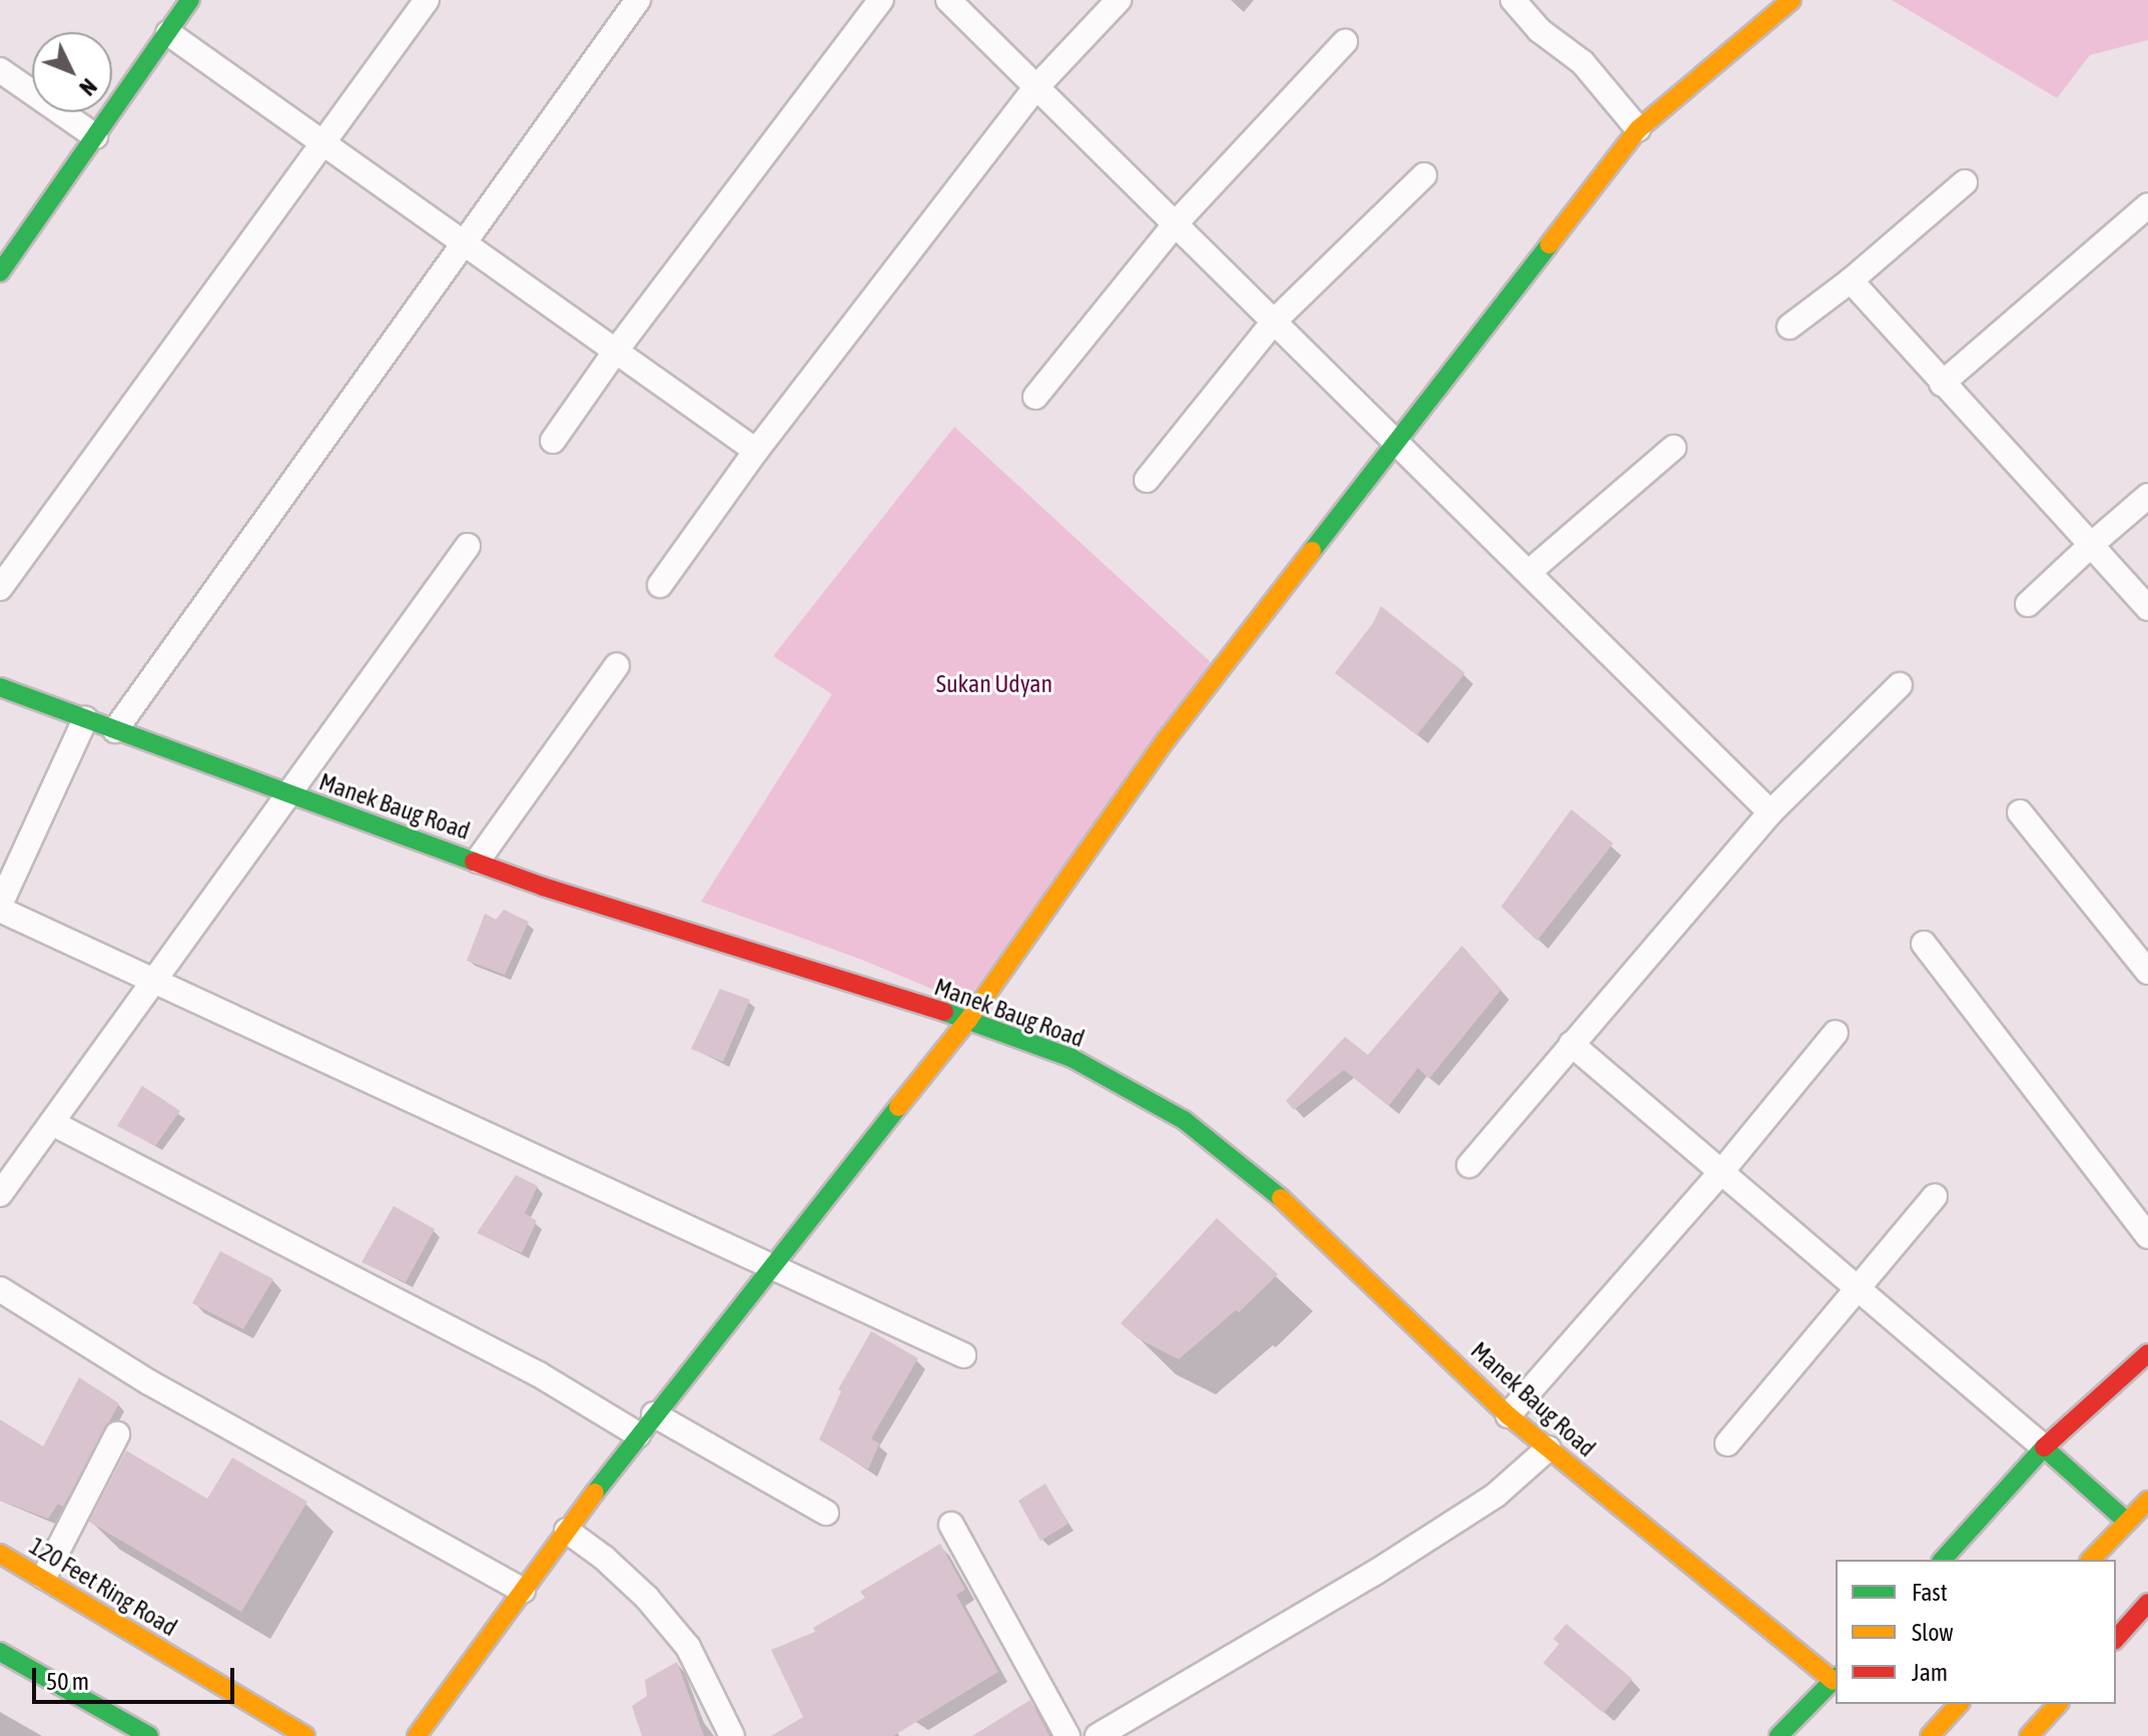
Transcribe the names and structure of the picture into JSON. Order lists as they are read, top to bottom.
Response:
{
  "streets": {
    "street": ["Manek Baug Road", "120 Feet Ring Road"]
  },
  "parks": ["Sukan Udyan"],
  "legend": ["Fast", "Slow", "Jam"],
  "scale_bar": "50 m",
  "north": "bottom right"
}
